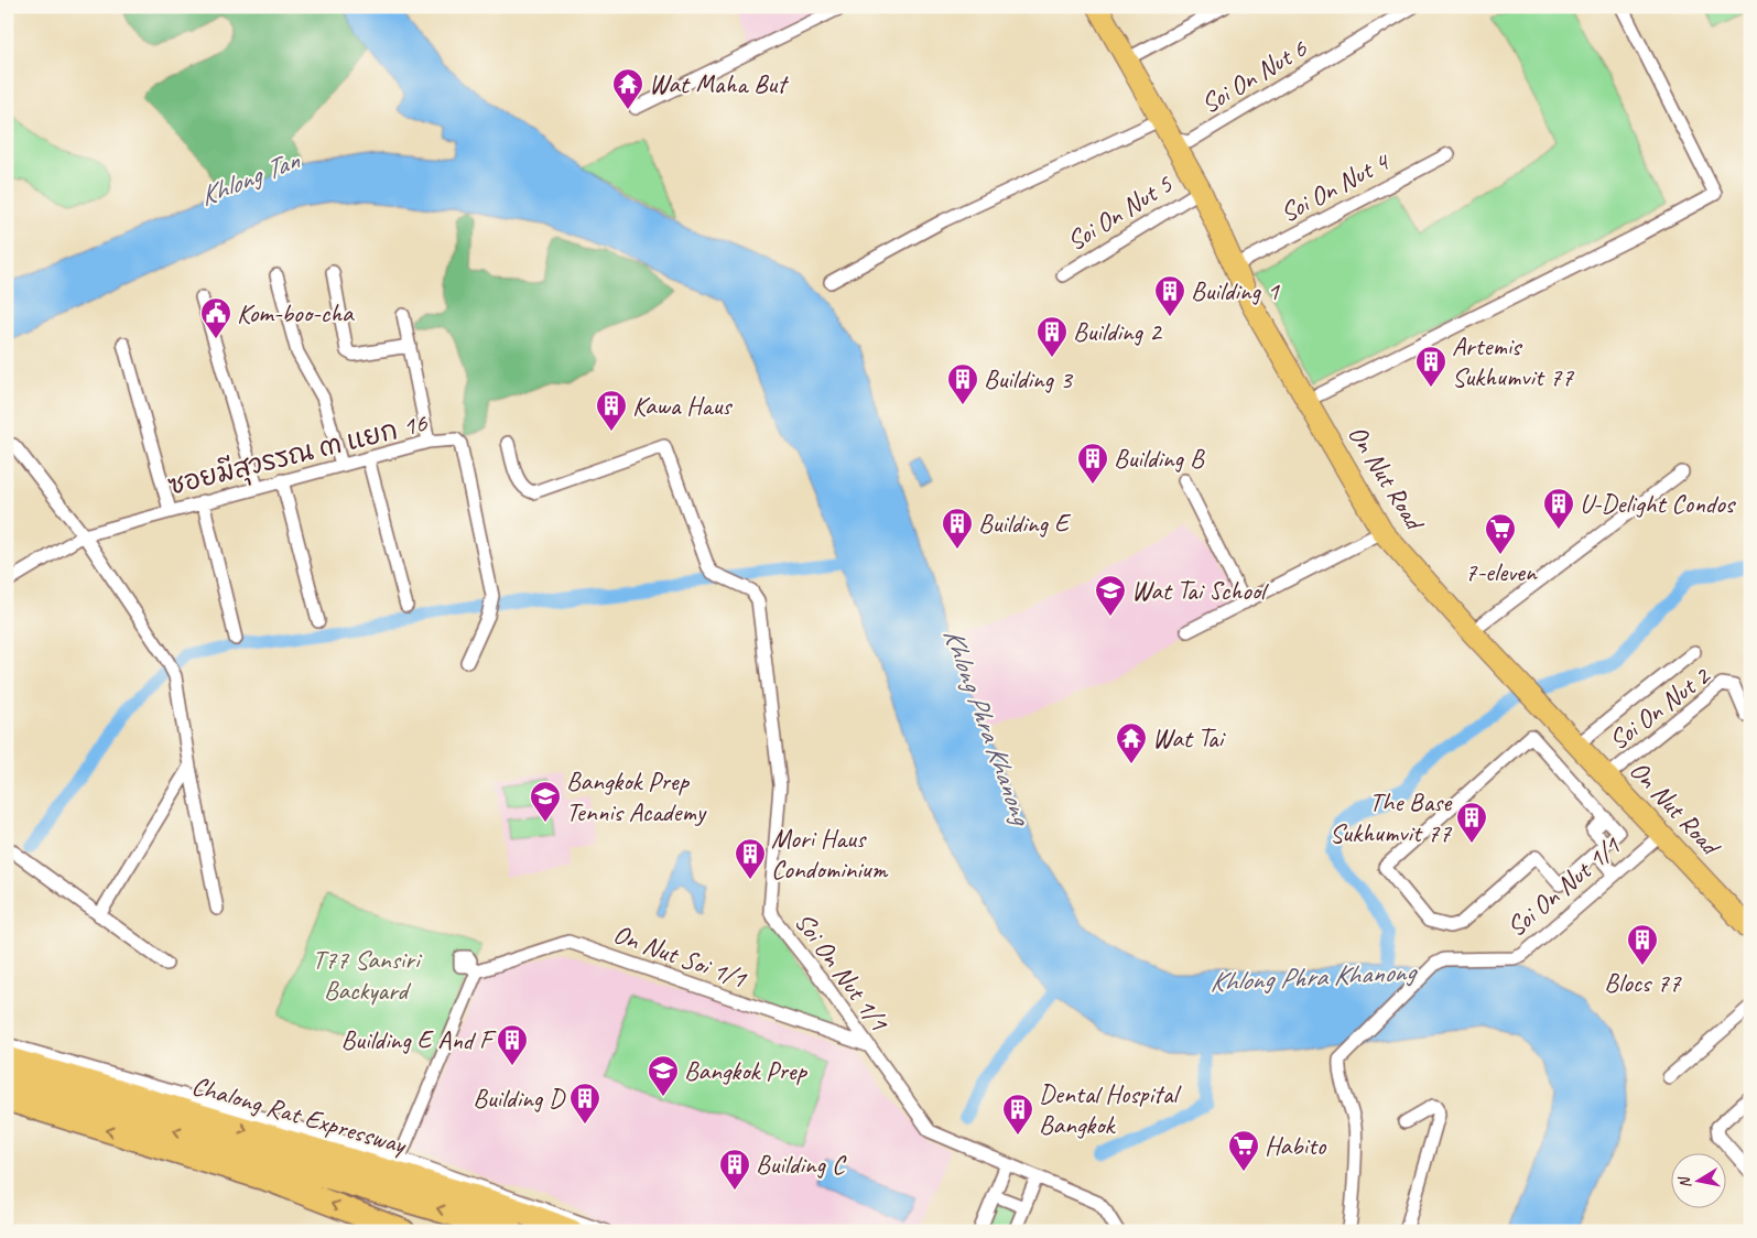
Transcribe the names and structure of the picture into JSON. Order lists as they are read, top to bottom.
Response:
{
  "streets": {
    "highway": ["Chalong Rat Expressway"],
    "main road": ["On Nut Road"],
    "street": [
      "Soi On Nut 6",
      "Soi On Nut 4",
      "Soi On Nut 5",
      "ซอยมีสุวรรณ ๓ แยก 16",
      "Soi On Nut 2",
      "Soi On Nut 1/1",
      "On Nut Soi 1/1"
    ]
  },
  "crossings": [
    ["Soi On Nut 6", "On Nut Road"],
    ["Soi On Nut 4", "On Nut Road"],
    ["Soi On Nut 5", "On Nut Road"],
    ["On Nut Road", "Soi On Nut 2"],
    ["On Nut Road", "Soi On Nut 1/1"],
    ["Soi On Nut 1/1", "On Nut Soi 1/1"]
  ],
  "water": ["Khlong Tan", "Khlong Phra Khanong"],
  "parks": ["T77 Sansiri Backyard"],
  "places": {
    "temple": ["Wat Maha But", "Wat Tai"],
    "building": [
      "Building 1",
      "Building 2",
      "Artemis Sukhumvit 77",
      "Building 3",
      "Kawa Haus",
      "Building B",
      "U-Delight Condos",
      "Building E",
      "The Base Sukhumvit 77",
      "Mori Haus Condominium",
      "Blocs 77",
      "Building E And F",
      "Building D",
      "Dental Hospital Bangkok",
      "Building C"
    ],
    "public building": ["Kom-boo-cha"],
    "supermarket": ["7-eleven", "Habito"],
    "school or university": ["Wat Tai School", "Bangkok Prep Tennis Academy", "Bangkok Prep"]
  },
  "north": "left"
}
